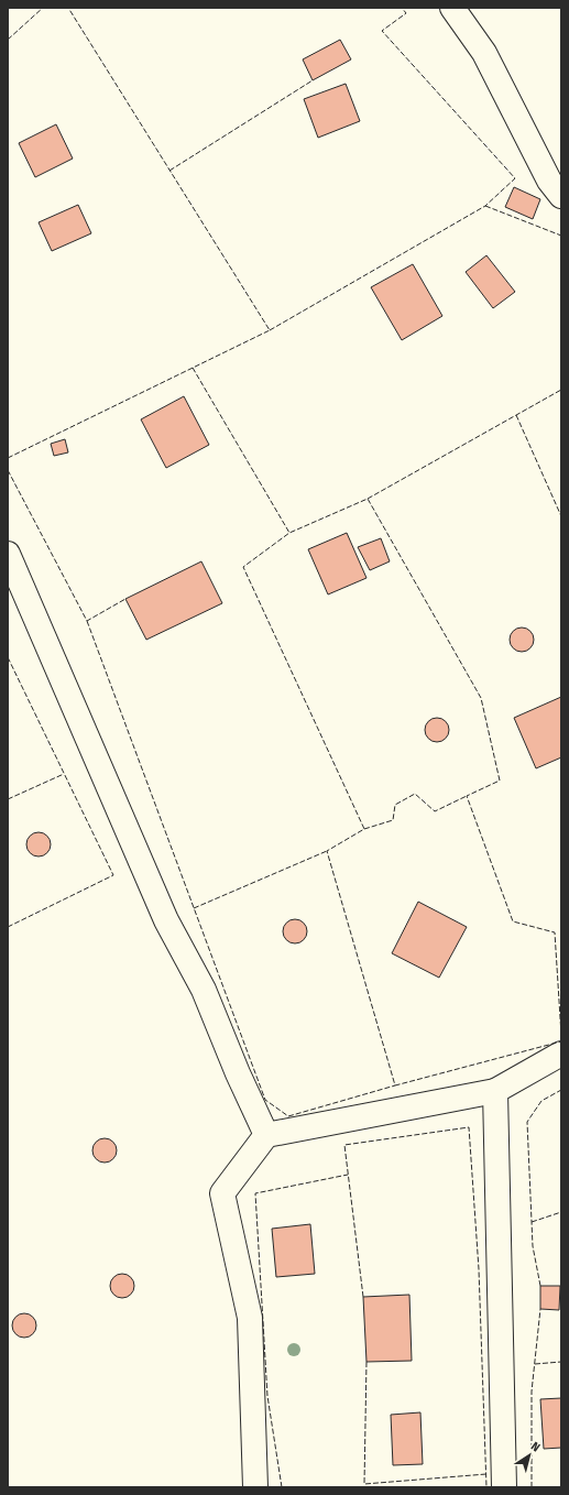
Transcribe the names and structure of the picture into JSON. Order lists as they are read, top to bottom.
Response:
{
  "north": "top right"
}
